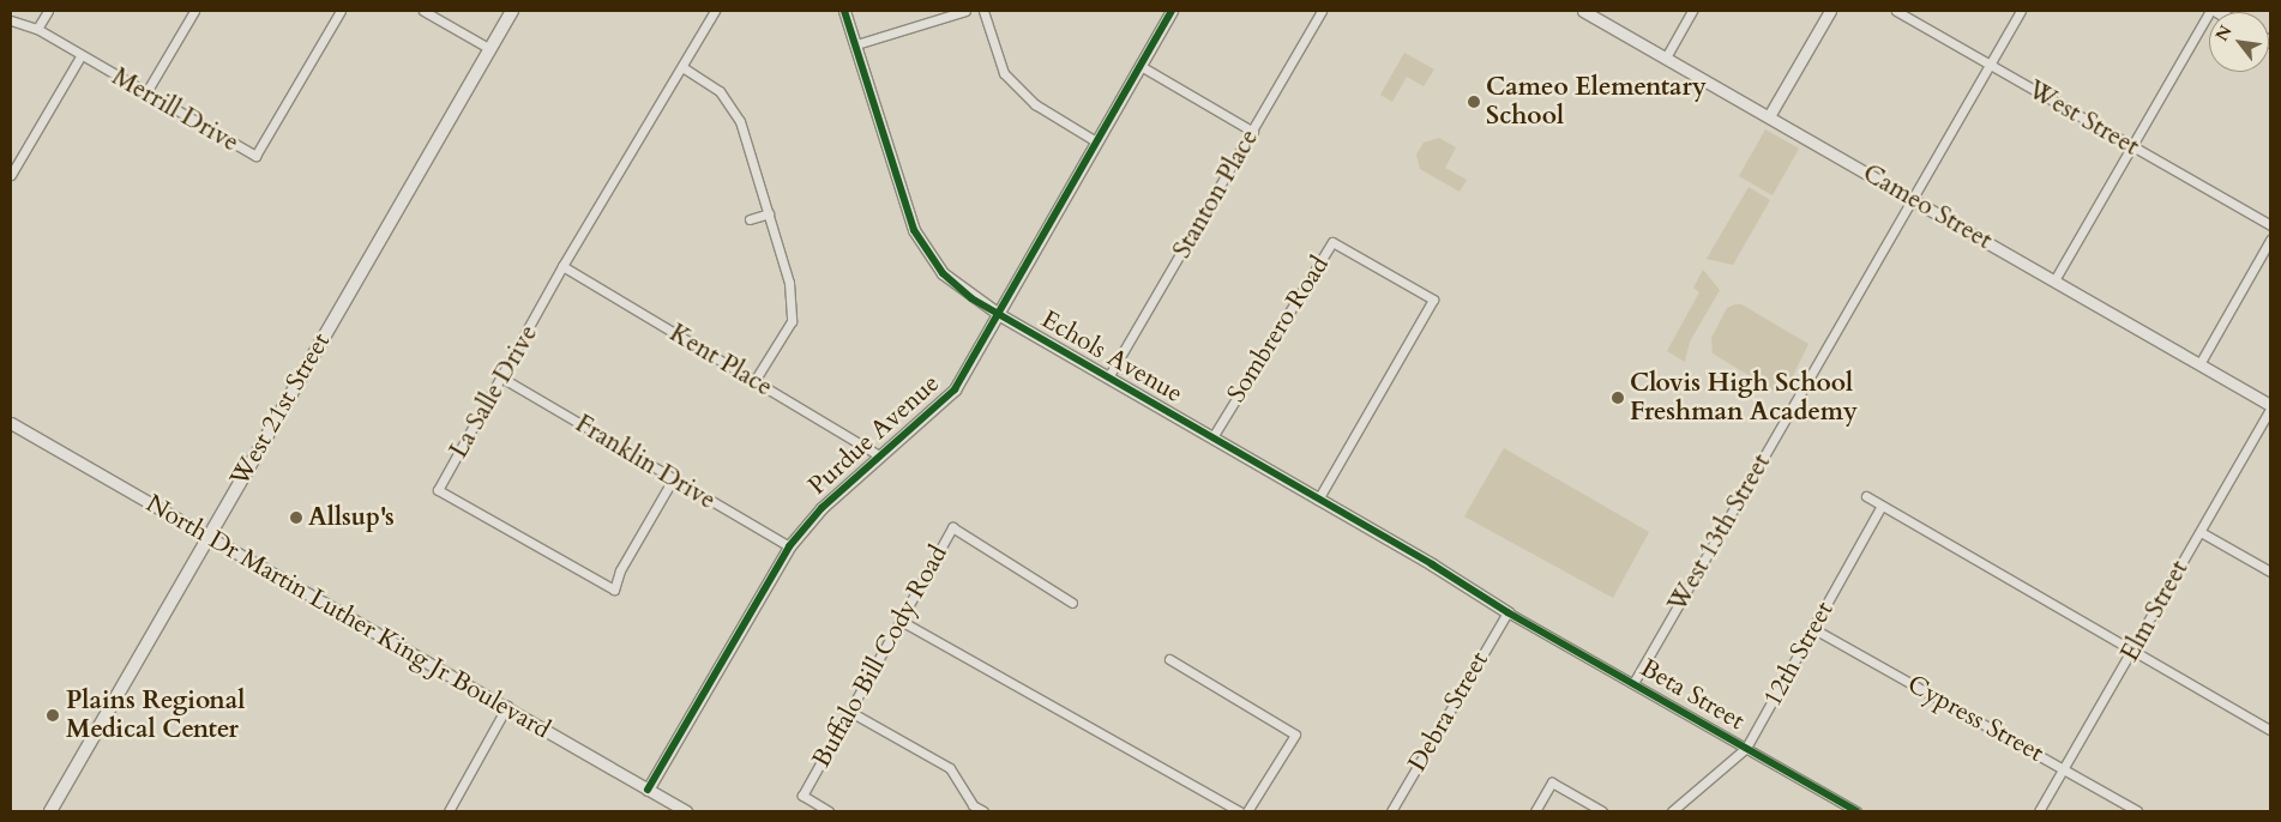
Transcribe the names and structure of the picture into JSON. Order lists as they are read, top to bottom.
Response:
{
  "streets": {
    "main road": ["West 21st Street"],
    "street": [
      "Merrill Drive",
      "West Street",
      "Stanton Place",
      "Cameo Street",
      "Sombrero Road",
      "Echols Avenue",
      "Kent Place",
      "La Salle Drive",
      "Purdue Avenue",
      "Franklin Drive",
      "West 13th Street",
      "Elm Street",
      "North Dr Martin Luther King Jr Boulevard",
      "12th Street",
      "Buffalo Bill Cody Road",
      "Beta Street",
      "Debra Street",
      "Cypress Street"
    ]
  },
  "crossings": [
    ["West Street", "West 13th Street"],
    ["Stanton Place", "Echols Avenue"],
    ["Cameo Street", "West 13th Street"],
    ["Sombrero Road", "Echols Avenue"],
    ["Echols Avenue", "Purdue Avenue"],
    ["Echols Avenue", "Beta Street"],
    ["Echols Avenue", "Debra Street"],
    ["Kent Place", "La Salle Drive"],
    ["Kent Place", "Purdue Avenue"],
    ["La Salle Drive", "Franklin Drive"],
    ["West 21st Street", "North Dr Martin Luther King Jr Boulevard"],
    ["Purdue Avenue", "Franklin Drive"],
    ["Purdue Avenue", "North Dr Martin Luther King Jr Boulevard"],
    ["West 13th Street", "Beta Street"],
    ["Elm Street", "Cypress Street"],
    ["12th Street", "Beta Street"],
    ["12th Street", "Cypress Street"],
    ["Beta Street", "Debra Street"]
  ],
  "places": [
    "Cameo Elementary School",
    "Clovis High School Freshman Academy",
    "Allsup's",
    "Plains Regional Medical Center"
  ],
  "north": "top left"
}
